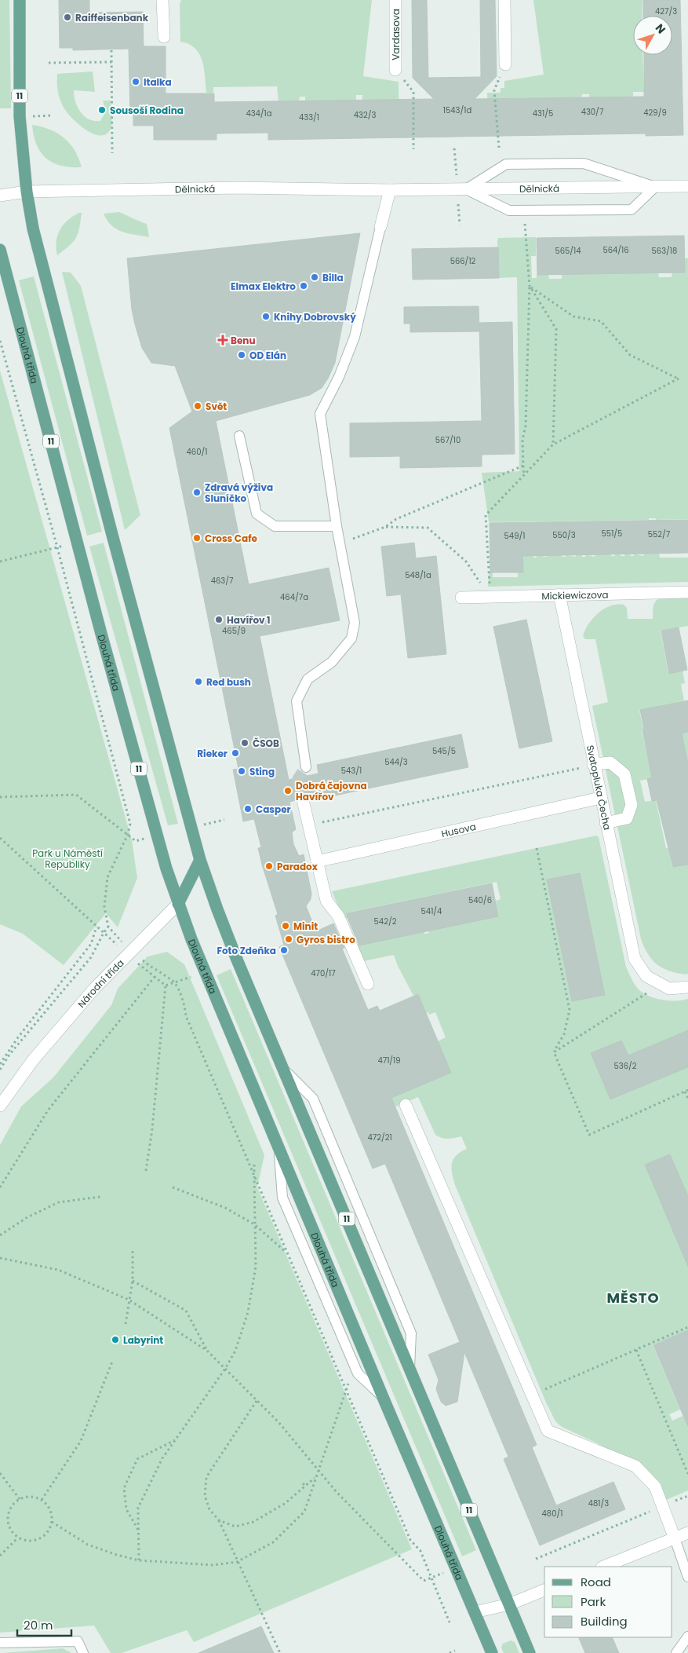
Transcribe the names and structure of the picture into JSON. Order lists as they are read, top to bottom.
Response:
{
  "streets": {
    "main road": ["11", "Dlouhá třída", "Národní třída"],
    "street": [
      "Vardasova",
      "Dělnická",
      "Mickiewiczova",
      "Svatopluka Čecha",
      "Husova"
    ]
  },
  "crossings": [
    ["11", "Dělnická"],
    ["11", "Národní třída"],
    ["Dlouhá třída", "Národní třída"],
    ["Mickiewiczova", "Svatopluka Čecha"],
    ["Svatopluka Čecha", "Husova"]
  ],
  "districts": ["MĚSTO"],
  "parks": ["Park u Náměstí Republiky"],
  "places": {
    "other": [
      "Raiffeisenbank",
      "Italka",
      "Sousoší Rodina",
      "Billa",
      "Elmax Elektro",
      "Knihy Dobrovský",
      "OD Elán",
      "Svět",
      "Zdravá výživa Sluníčko",
      "Cross Cafe",
      "Havířov 1",
      "Red bush",
      "ČSOB",
      "Rieker",
      "Sting",
      "Dobrá čajovna Havířov",
      "Casper",
      "Paradox",
      "Minit",
      "Gyros bistro",
      "Foto Zdeňka",
      "Labyrint"
    ],
    "health": ["Benu"]
  },
  "house_numbers": [
    "427/3",
    "1543/1d",
    "430/7",
    "429/9",
    "434/1a",
    "431/5",
    "432/3",
    "433/1",
    "564/16",
    "565/14",
    "563/18",
    "566/12",
    "567/10",
    "460/1",
    "551/5",
    "552/7",
    "550/3",
    "549/1",
    "548/1a",
    "463/7",
    "464/7a",
    "465/9",
    "545/5",
    "544/3",
    "543/1",
    "540/6",
    "541/4",
    "542/2",
    "470/17",
    "471/19",
    "536/2",
    "472/21",
    "481/3",
    "480/1"
  ],
  "legend": ["Road", "Park", "Building"],
  "scale_bar": "20 m",
  "north": "top right"
}
